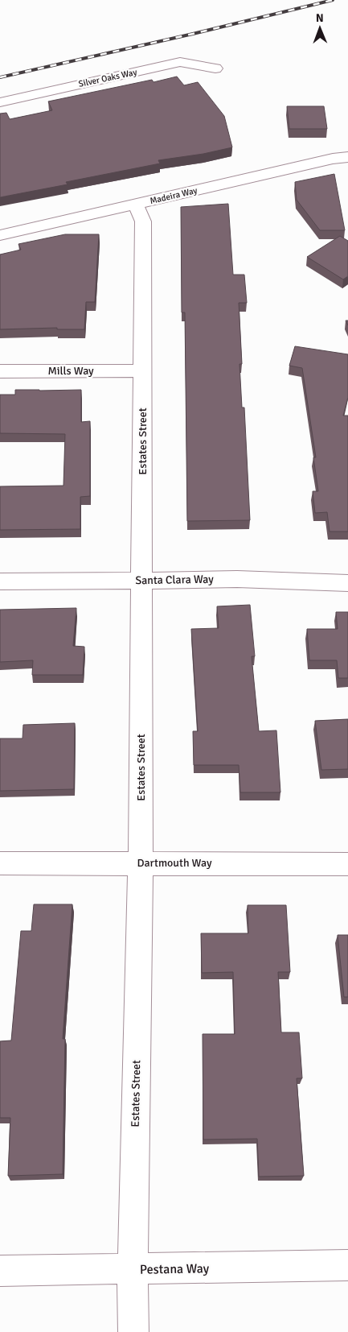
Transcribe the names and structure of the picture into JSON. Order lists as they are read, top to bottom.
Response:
{
  "streets": {
    "street": [
      "Silver Oaks Way",
      "Madeira Way",
      "Mills Way",
      "Estates Street",
      "Santa Clara Way",
      "Dartmouth Way",
      "Pestana Way"
    ]
  },
  "crossings": [
    ["Madeira Way", "Estates Street"],
    ["Mills Way", "Estates Street"],
    ["Estates Street", "Santa Clara Way"],
    ["Estates Street", "Dartmouth Way"],
    ["Estates Street", "Pestana Way"]
  ],
  "north": "top"
}
